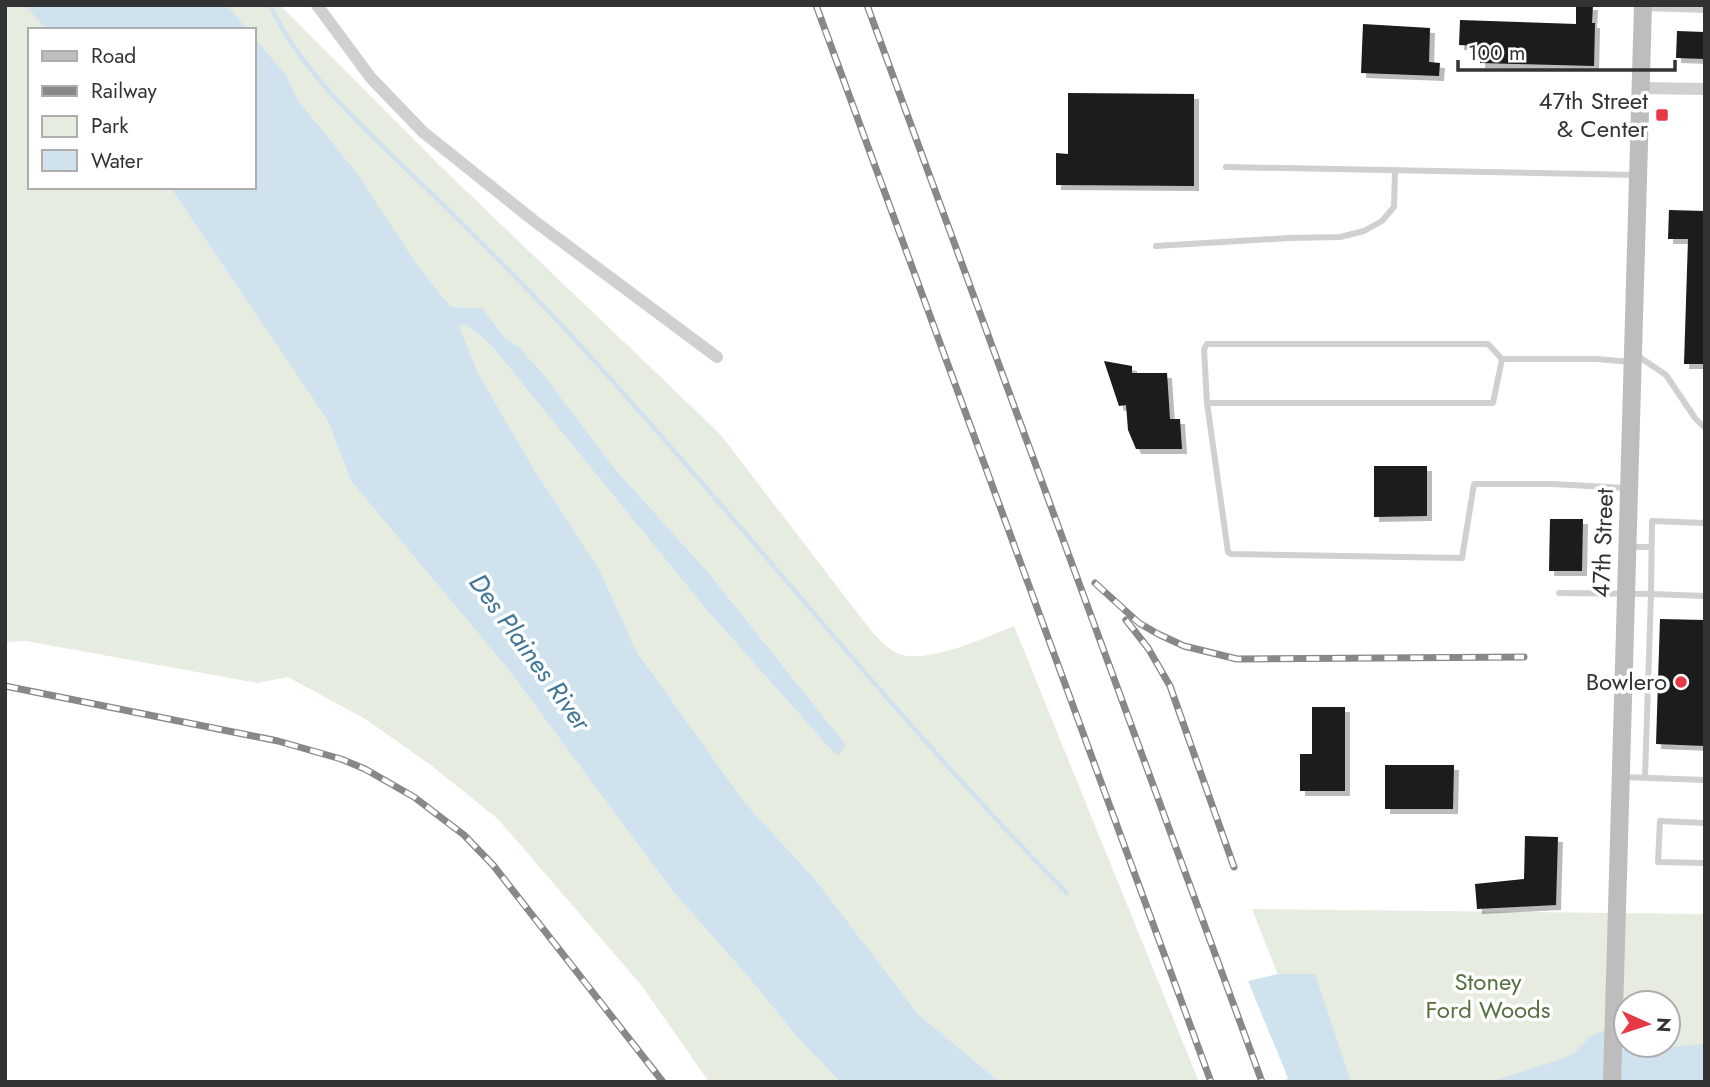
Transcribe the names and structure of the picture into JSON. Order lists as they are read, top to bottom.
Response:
{
  "streets": {
    "main road": ["47th Street"]
  },
  "water": ["Des Plaines River"],
  "parks": ["Stoney Ford Woods"],
  "places": {
    "transit": ["47th Street & Center"],
    "other": ["Bowlero"]
  },
  "legend": [
    "Road",
    "Railway",
    "Park",
    "Water"
  ],
  "scale_bar": "100 m",
  "north": "right"
}
